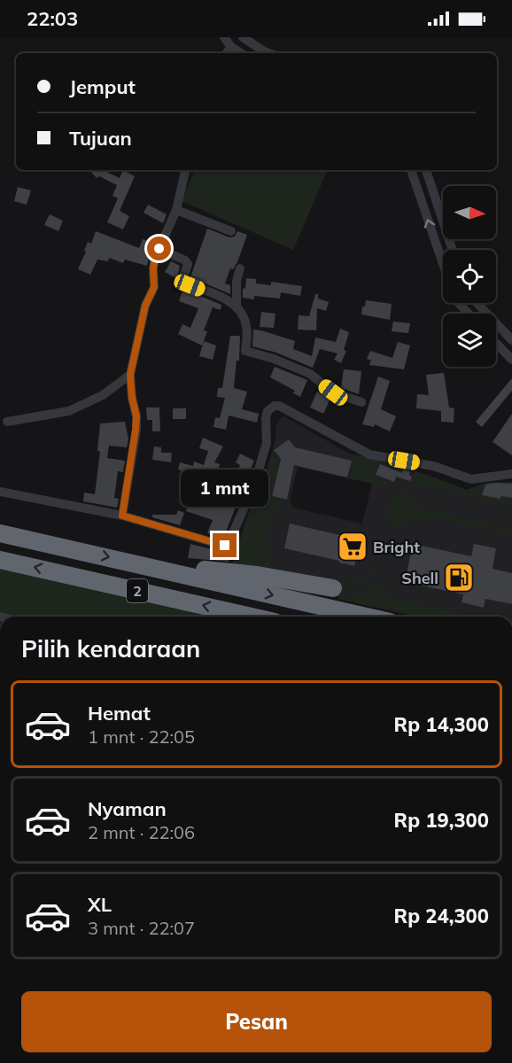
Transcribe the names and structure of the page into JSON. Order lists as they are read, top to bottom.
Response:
{
  "streets": {
    "highway": ["2"]
  },
  "places": {
    "supermarket": ["Bright"],
    "fuel station": ["Shell"]
  },
  "north": "right",
  "page": {
    "status": "22:03",
    "banner": ["Jemput", "Tujuan"],
    "bubble": "1 mnt",
    "heading": "Pilih kendaraan",
    "list": [
      {
        "name": "Hemat",
        "note": "1 mnt · 22:05",
        "value": "Rp 14,300"
      },
      {
        "name": "Nyaman",
        "note": "2 mnt · 22:06",
        "value": "Rp 19,300"
      },
      {
        "name": "XL",
        "note": "3 mnt · 22:07",
        "value": "Rp 24,300"
      }
    ],
    "buttons": "Pesan"
  }
}
